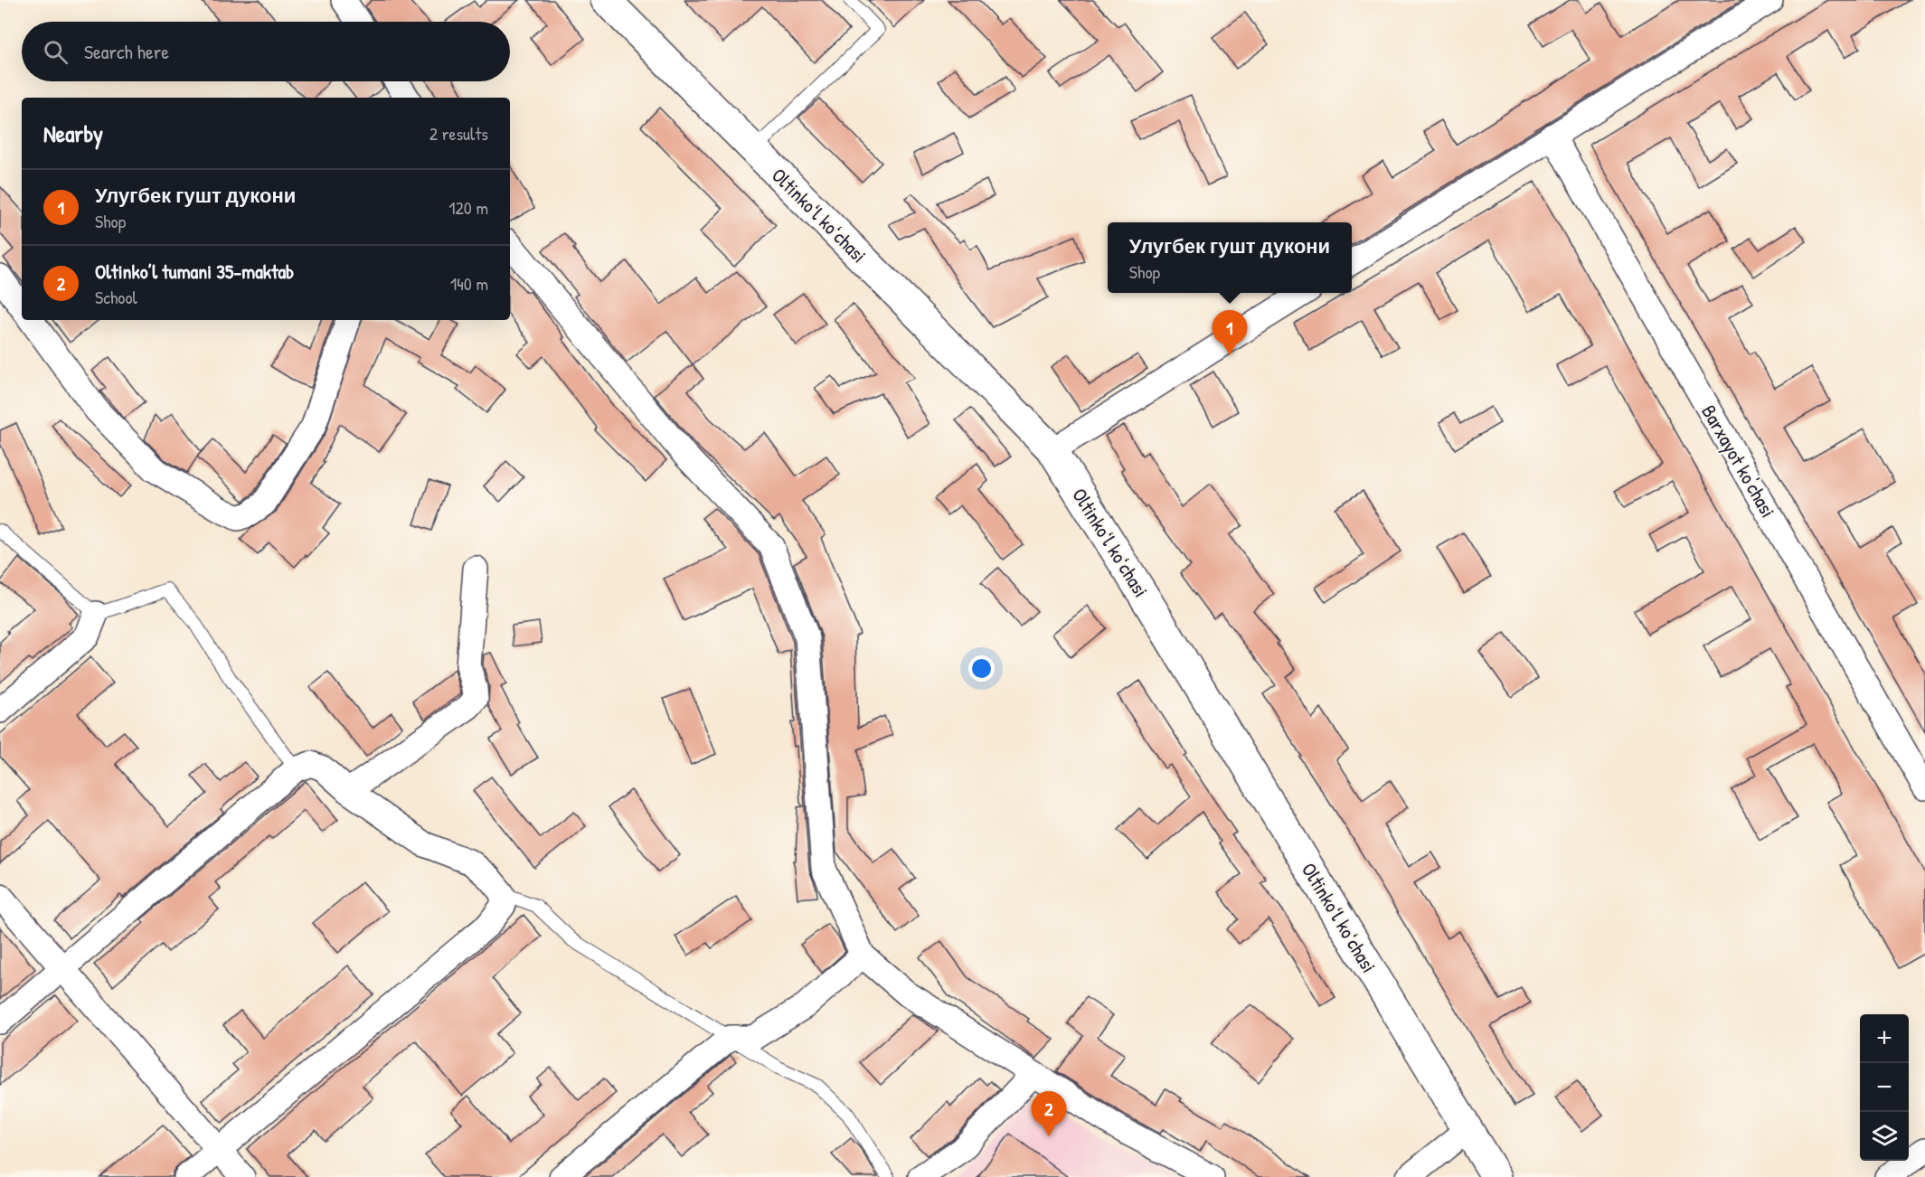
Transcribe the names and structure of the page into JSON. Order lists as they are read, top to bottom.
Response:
{
  "streets": {
    "main road": ["Oltinkoʻl koʻchasi"],
    "street": ["Barxayot ko'chasi"]
  },
  "page": {
    "search": "Search here",
    "heading": ["Nearby", "2 results"],
    "list": [
      {
        "mark": "1",
        "name": "Улугбек гушт дукони",
        "note": "Shop",
        "value": "120 m"
      },
      {
        "mark": "2",
        "name": "Oltinko’l tumani 35-maktab",
        "note": "School",
        "value": "140 m"
      }
    ],
    "popup": ["Улугбек гушт дукони", "Shop"],
    "pins": ["1", "2"],
    "map_buttons": ["+", "−"]
  }
}
